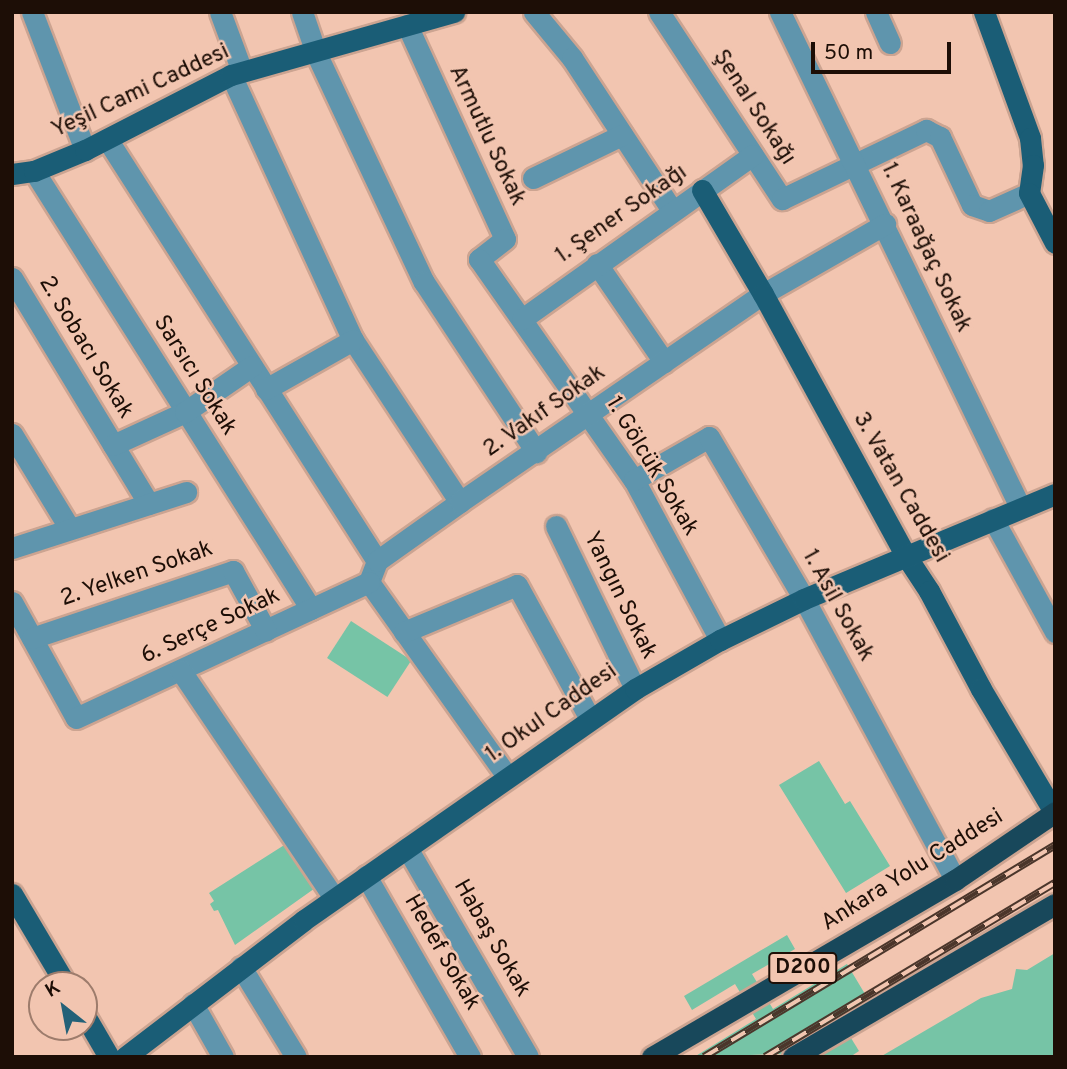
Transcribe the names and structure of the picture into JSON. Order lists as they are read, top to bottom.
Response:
{
  "streets": {
    "highway": ["Ankara Yolu Caddesi", "D200"],
    "main road": ["Yeşil Cami Caddesi", "3. Vatan Caddesi", "1. Okul Caddesi"],
    "street": [
      "Şenal Sokağı",
      "Armutlu Sokak",
      "1. Şener Sokağı",
      "1. Karaağaç Sokak",
      "2. Sobacı Sokak",
      "Sarsıcı Sokak",
      "2. Vakıf Sokak",
      "1. Gölcük Sokak",
      "2. Yelken Sokak",
      "Yangın Sokak",
      "1. Asil Sokak",
      "6. Serçe Sokak",
      "Habaş Sokak",
      "Hedef Sokak"
    ]
  },
  "crossings": [
    ["Yeşil Cami Caddesi", "Armutlu Sokak"],
    ["Yeşil Cami Caddesi", "Sarsıcı Sokak"],
    ["Şenal Sokağı", "1. Şener Sokağı"],
    ["Şenal Sokağı", "1. Karaağaç Sokak"],
    ["Armutlu Sokak", "1. Gölcük Sokak"],
    ["1. Şener Sokağı", "1. Gölcük Sokak"],
    ["1. Şener Sokağı", "3. Vatan Caddesi"],
    ["1. Karaağaç Sokak", "2. Vakıf Sokak"],
    ["1. Karaağaç Sokak", "1. Okul Caddesi"],
    ["Sarsıcı Sokak", "6. Serçe Sokak"],
    ["2. Vakıf Sokak", "1. Gölcük Sokak"],
    ["2. Vakıf Sokak", "3. Vatan Caddesi"],
    ["1. Gölcük Sokak", "1. Asil Sokak"],
    ["1. Gölcük Sokak", "1. Okul Caddesi"],
    ["3. Vatan Caddesi", "1. Okul Caddesi"],
    ["3. Vatan Caddesi", "Ankara Yolu Caddesi"],
    ["2. Yelken Sokak", "6. Serçe Sokak"],
    ["Yangın Sokak", "1. Okul Caddesi"],
    ["1. Asil Sokak", "1. Okul Caddesi"],
    ["1. Asil Sokak", "Ankara Yolu Caddesi"],
    ["1. Okul Caddesi", "Habaş Sokak"],
    ["1. Okul Caddesi", "Hedef Sokak"]
  ],
  "scale_bar": "50 m",
  "north": "top left"
}
